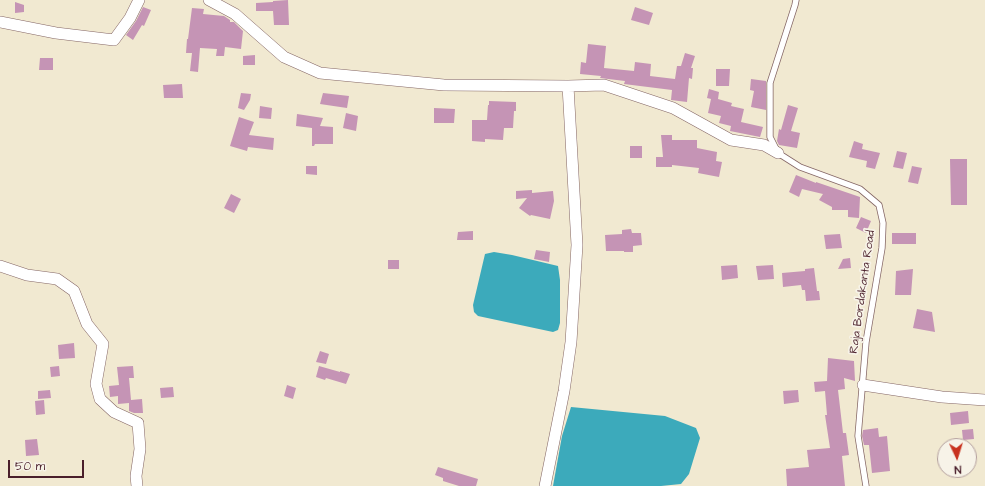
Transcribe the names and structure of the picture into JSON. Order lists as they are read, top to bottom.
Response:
{
  "streets": {
    "lane": ["Raja Bordakanta Road"]
  },
  "scale_bar": "50 m",
  "north": "bottom"
}
